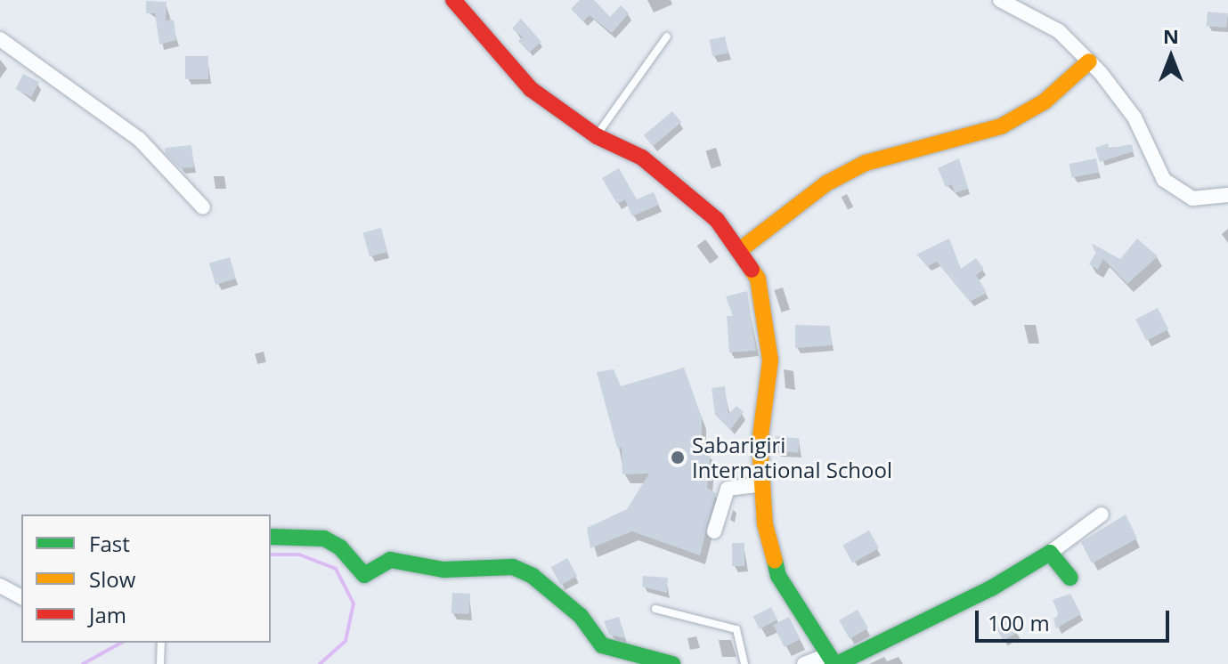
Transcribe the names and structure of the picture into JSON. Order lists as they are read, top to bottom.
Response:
{
  "places": ["Sabarigiri International School"],
  "legend": ["Fast", "Slow", "Jam"],
  "scale_bar": "100 m",
  "north": "top"
}
